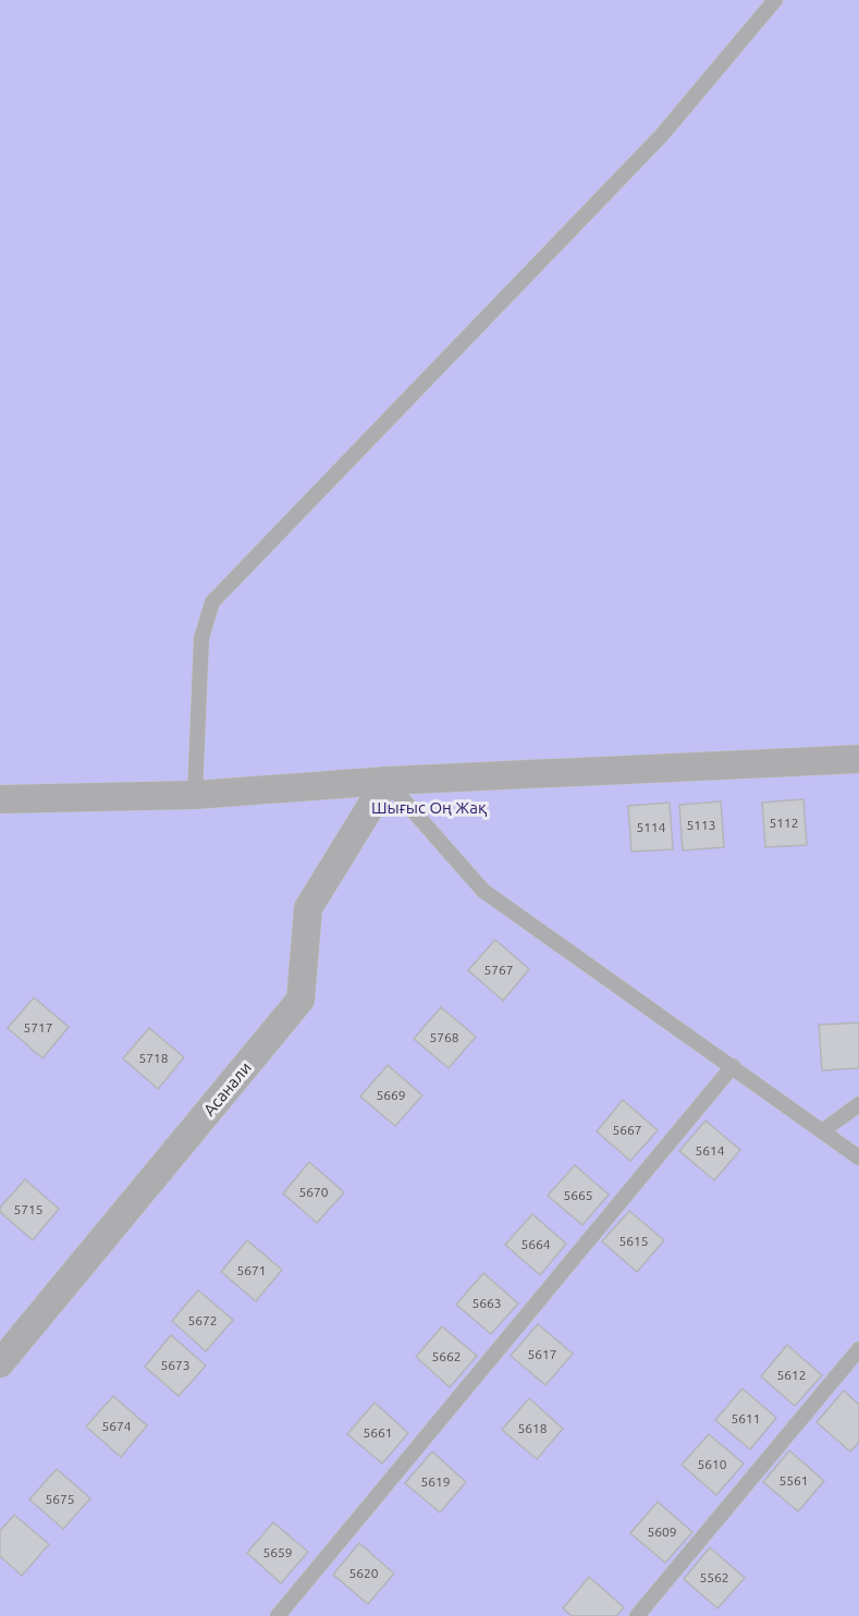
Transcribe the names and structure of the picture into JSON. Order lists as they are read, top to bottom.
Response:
{
  "streets": {
    "street": ["Асанали"]
  },
  "parks": ["Шығыс Оң Жақ"],
  "house_numbers": [
    "5112",
    "5113",
    "5114",
    "5767",
    "5717",
    "5768",
    "5718",
    "5669",
    "5667",
    "5614",
    "5670",
    "5665",
    "5715",
    "5615",
    "5664",
    "5671",
    "5663",
    "5672",
    "5617",
    "5662",
    "5673",
    "5612",
    "5611",
    "5674",
    "5618",
    "5661",
    "5610",
    "5561",
    "5619",
    "5675",
    "5609",
    "5659",
    "5620",
    "5562"
  ]
}
